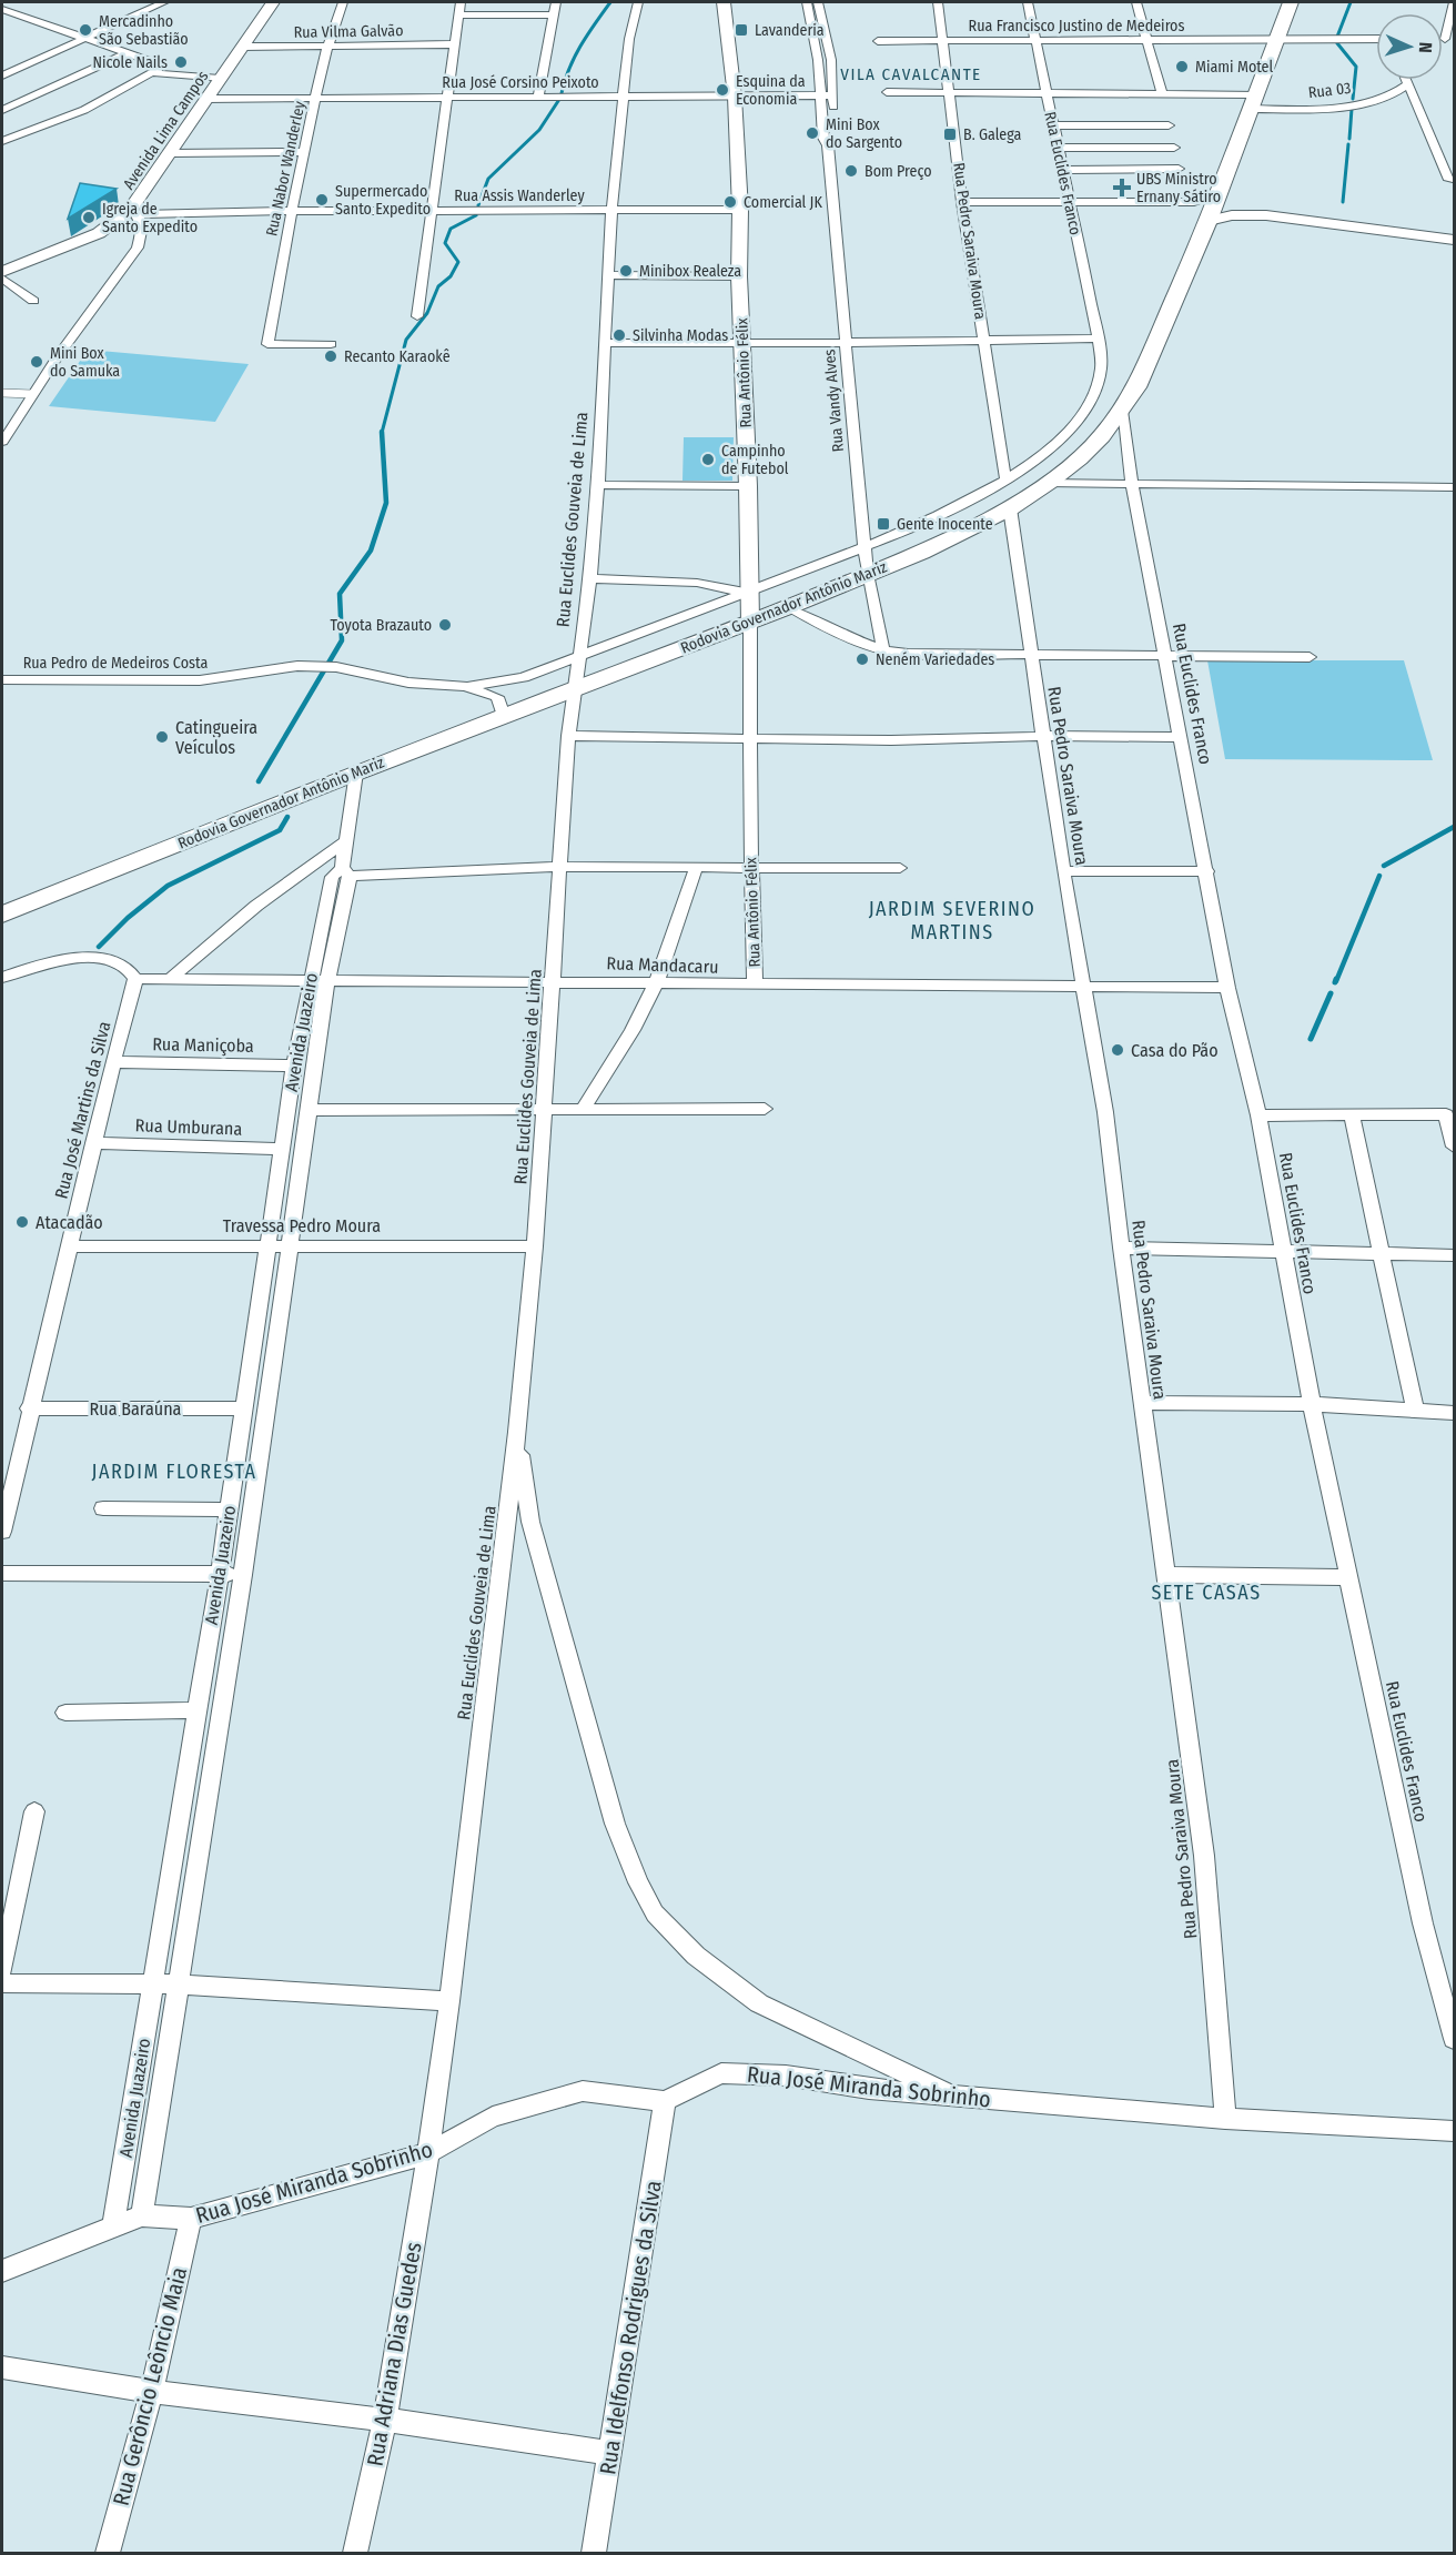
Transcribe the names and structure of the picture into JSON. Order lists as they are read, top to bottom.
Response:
{
  "streets": {
    "highway": ["Rodovia Governador Antônio Mariz"],
    "main road": ["Avenida Lima Campos", "Rua Antônio Félix"],
    "street": [
      "Rua Francisco Justino de Medeiros",
      "Rua Vilma Galvão",
      "Rua José Corsino Peixoto",
      "Rua 03",
      "Rua Nabor Wanderley",
      "Rua Euclides Franco",
      "Rua Assis Wanderley",
      "Rua Pedro Saraiva Moura",
      "Rua Vandy Alves",
      "Rua Euclides Gouveia de Lima",
      "Rua Pedro de Medeiros Costa",
      "Rua Mandacaru",
      "Avenida Juazeiro",
      "Rua Maniçoba",
      "Rua José Martins da Silva",
      "Rua Umburana",
      "Travessa Pedro Moura",
      "Rua Baraúna",
      "Rua José Miranda Sobrinho",
      "Rua Idelfonso Rodrigues da Silva",
      "Rua Adriana Dias Guedes",
      "Rua Gerôncio Leôncio Maia"
    ]
  },
  "crossings": [
    ["Rua Francisco Justino de Medeiros", "Rua Euclides Franco"],
    ["Rua Francisco Justino de Medeiros", "Rua Pedro Saraiva Moura"],
    ["Rua Francisco Justino de Medeiros", "Rodovia Governador Antônio Mariz"],
    ["Rua Vilma Galvão", "Avenida Lima Campos"],
    ["Rua Vilma Galvão", "Rua Nabor Wanderley"],
    ["Rua José Corsino Peixoto", "Avenida Lima Campos"],
    ["Rua José Corsino Peixoto", "Rua Nabor Wanderley"],
    ["Rua José Corsino Peixoto", "Rua Antônio Félix"],
    ["Rua José Corsino Peixoto", "Rua Vandy Alves"],
    ["Rua José Corsino Peixoto", "Rua Euclides Gouveia de Lima"],
    ["Rua 03", "Rua Euclides Franco"],
    ["Rua 03", "Rua Pedro Saraiva Moura"],
    ["Rua 03", "Rodovia Governador Antônio Mariz"],
    ["Avenida Lima Campos", "Rua Assis Wanderley"],
    ["Rua Nabor Wanderley", "Rua Assis Wanderley"],
    ["Rua Euclides Franco", "Rua Pedro Saraiva Moura"],
    ["Rua Euclides Franco", "Rua Antônio Félix"],
    ["Rua Euclides Franco", "Rua Vandy Alves"],
    ["Rua Euclides Franco", "Rua Euclides Gouveia de Lima"],
    ["Rua Euclides Franco", "Rodovia Governador Antônio Mariz"],
    ["Rua Euclides Franco", "Rua Pedro de Medeiros Costa"],
    ["Rua Euclides Franco", "Rua Mandacaru"],
    ["Rua Assis Wanderley", "Rua Antônio Félix"],
    ["Rua Assis Wanderley", "Rua Euclides Gouveia de Lima"],
    ["Rua Pedro Saraiva Moura", "Rodovia Governador Antônio Mariz"],
    ["Rua Pedro Saraiva Moura", "Rua Mandacaru"],
    ["Rua Pedro Saraiva Moura", "Rua José Miranda Sobrinho"],
    ["Rua Antônio Félix", "Rodovia Governador Antônio Mariz"],
    ["Rua Antônio Félix", "Rua Mandacaru"],
    ["Rua Vandy Alves", "Rodovia Governador Antônio Mariz"],
    ["Rua Euclides Gouveia de Lima", "Rodovia Governador Antônio Mariz"],
    ["Rua Euclides Gouveia de Lima", "Rua Pedro de Medeiros Costa"],
    ["Rua Euclides Gouveia de Lima", "Rua Mandacaru"],
    ["Rua Euclides Gouveia de Lima", "Travessa Pedro Moura"],
    ["Rua Euclides Gouveia de Lima", "Rua José Miranda Sobrinho"],
    ["Rua Euclides Gouveia de Lima", "Rua Adriana Dias Guedes"],
    ["Rodovia Governador Antônio Mariz", "Rua Pedro de Medeiros Costa"],
    ["Rodovia Governador Antônio Mariz", "Avenida Juazeiro"],
    ["Rua Mandacaru", "Avenida Juazeiro"],
    ["Rua Mandacaru", "Rua José Martins da Silva"],
    ["Avenida Juazeiro", "Rua Maniçoba"],
    ["Avenida Juazeiro", "Rua Umburana"],
    ["Avenida Juazeiro", "Travessa Pedro Moura"],
    ["Avenida Juazeiro", "Rua Baraúna"],
    ["Avenida Juazeiro", "Rua José Miranda Sobrinho"],
    ["Rua Maniçoba", "Rua José Martins da Silva"],
    ["Rua José Martins da Silva", "Rua Umburana"],
    ["Rua José Martins da Silva", "Travessa Pedro Moura"],
    ["Rua José Martins da Silva", "Rua Baraúna"],
    ["Rua José Miranda Sobrinho", "Rua Idelfonso Rodrigues da Silva"],
    ["Rua José Miranda Sobrinho", "Rua Adriana Dias Guedes"],
    ["Rua José Miranda Sobrinho", "Rua Gerôncio Leôncio Maia"]
  ],
  "districts": [
    "VILA CAVALCANTE",
    "JARDIM SEVERINO MARTINS",
    "JARDIM FLORESTA",
    "SETE CASAS"
  ],
  "places": {
    "other": [
      "Mercadinho São Sebastião",
      "Nicole Nails",
      "Miami Motel",
      "Esquina da Economia",
      "Mini Box do Sargento",
      "Bom Preço",
      "Supermercado Santo Expedito",
      "Comercial JK",
      "Igreja de Santo Expedito",
      "Minibox Realeza",
      "Silvinha Modas",
      "Recanto Karaokê",
      "Mini Box do Samuka",
      "Campinho de Futebol",
      "Toyota Brazauto",
      "Neném Variedades",
      "Catingueira Veículos",
      "Casa do Pão",
      "Atacadão"
    ],
    "transit": ["Lavanderia", "B. Galega", "Gente Inocente"],
    "health": ["UBS Ministro Ernany Sátiro"]
  },
  "north": "right"
}
